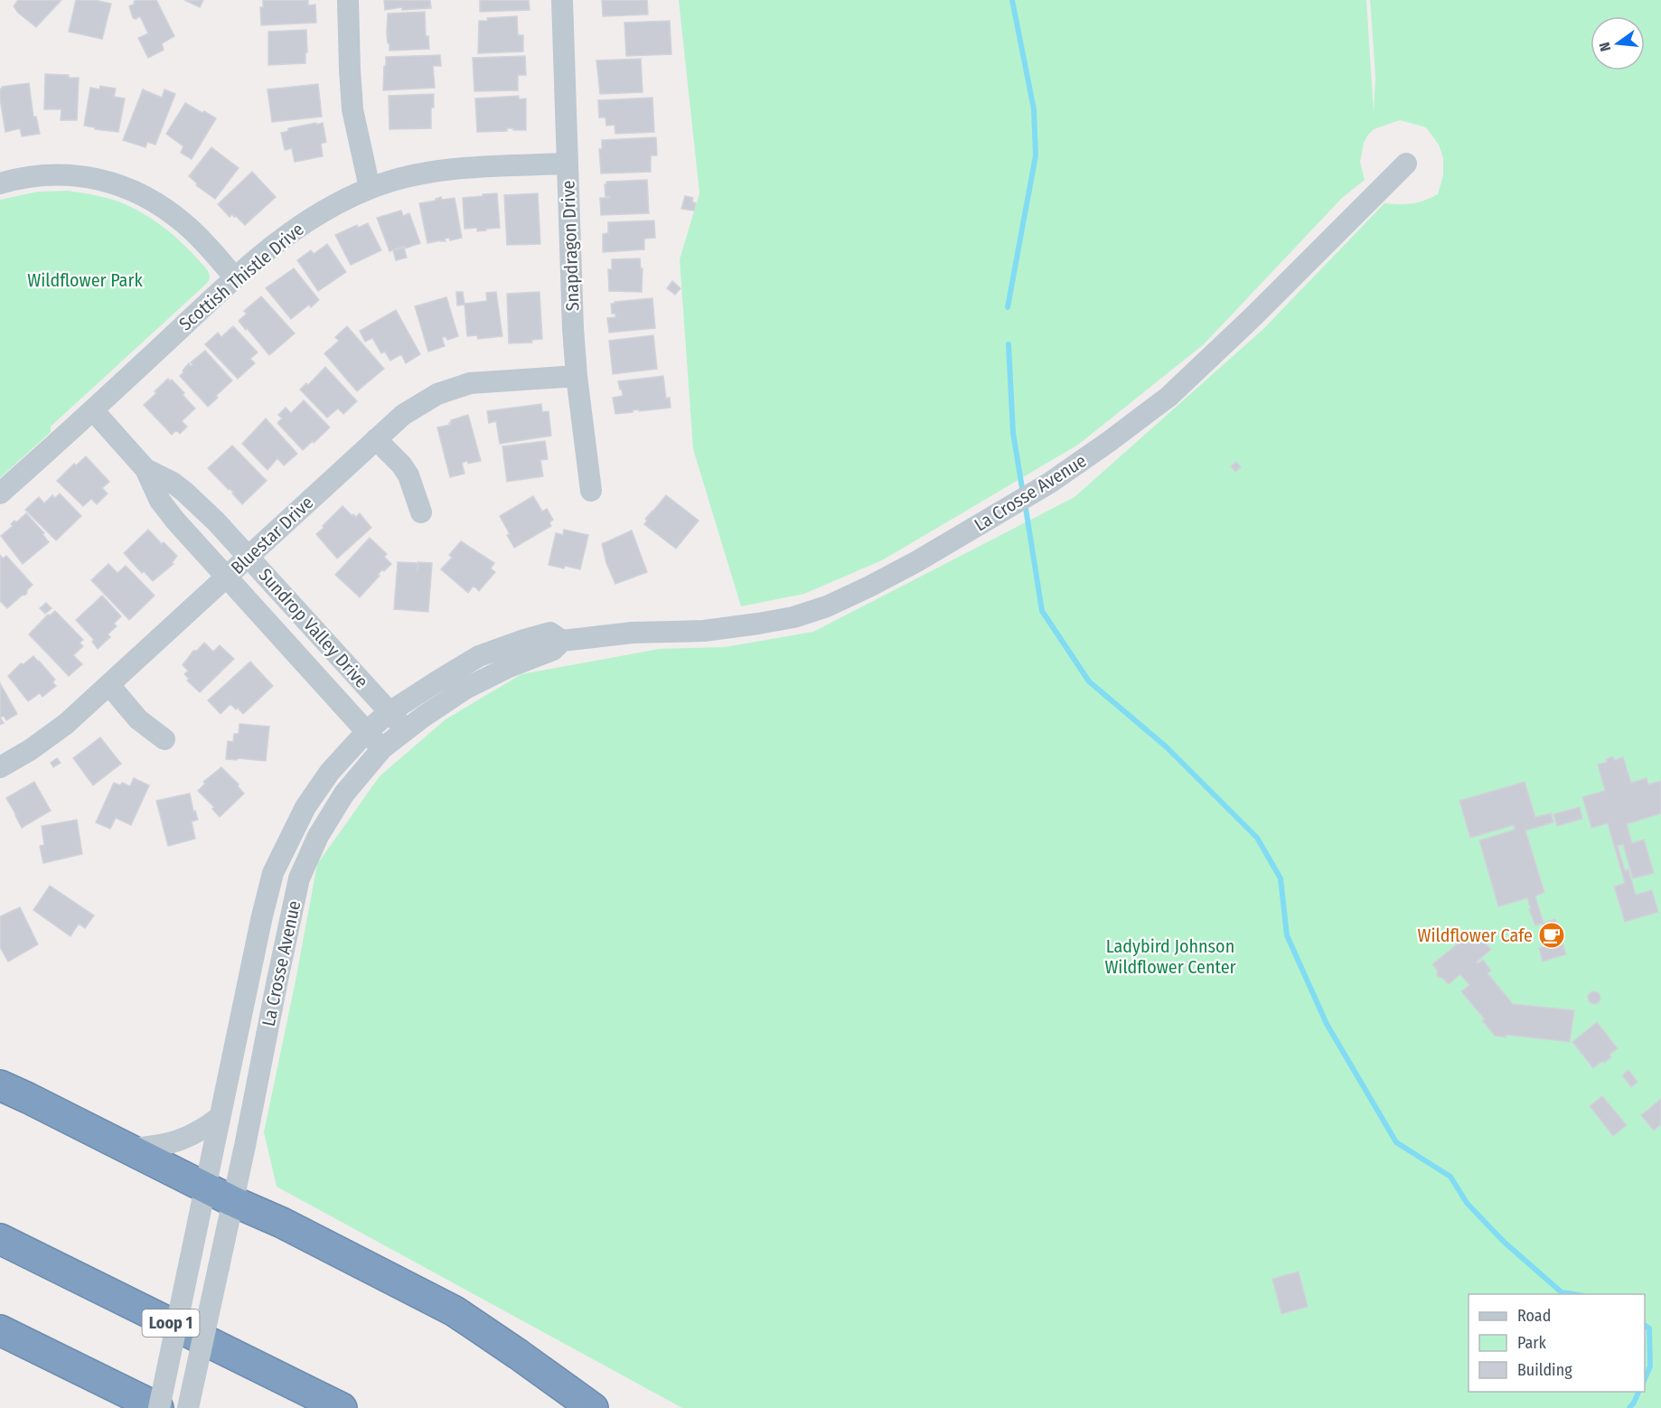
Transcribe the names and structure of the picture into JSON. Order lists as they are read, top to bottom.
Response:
{
  "streets": {
    "highway": ["Loop 1"],
    "street": [
      "Snapdragon Drive",
      "Scottish Thistle Drive",
      "La Crosse Avenue",
      "Bluestar Drive",
      "Sundrop Valley Drive"
    ]
  },
  "crossings": [
    ["Snapdragon Drive", "Scottish Thistle Drive"],
    ["Snapdragon Drive", "Bluestar Drive"],
    ["Scottish Thistle Drive", "Sundrop Valley Drive"],
    ["La Crosse Avenue", "Sundrop Valley Drive"],
    ["Bluestar Drive", "Sundrop Valley Drive"]
  ],
  "parks": ["Wildflower Park", "Ladybird Johnson Wildflower Center"],
  "places": {
    "cafe": ["Wildflower Cafe"]
  },
  "legend": ["Road", "Park", "Building"],
  "north": "left"
}
